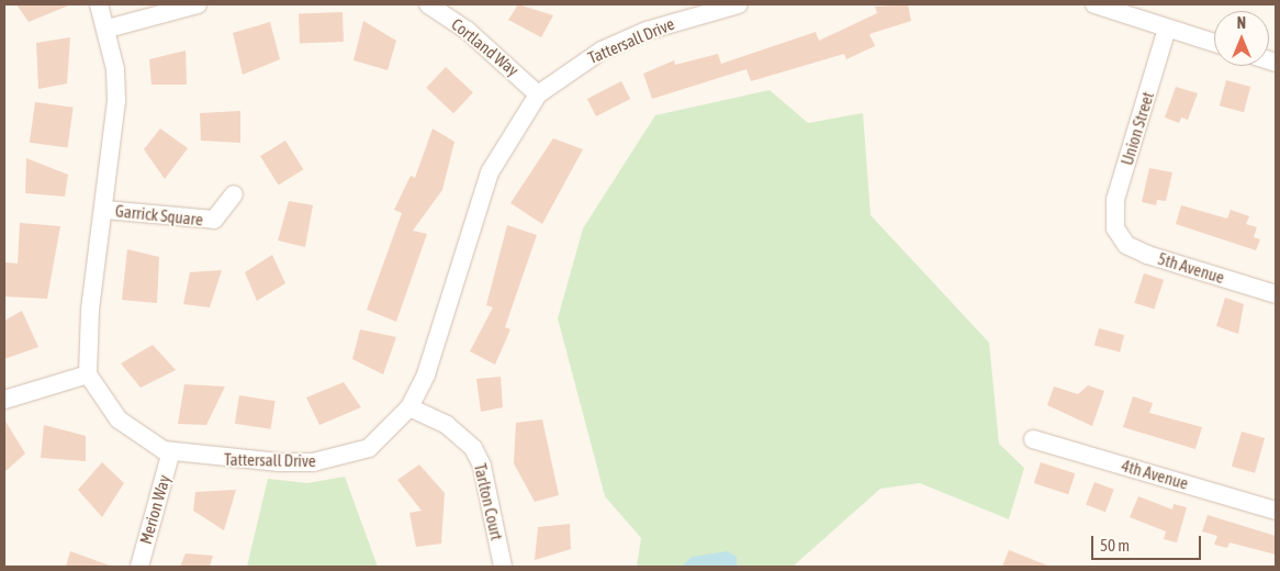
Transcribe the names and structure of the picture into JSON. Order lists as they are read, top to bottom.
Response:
{
  "streets": {
    "street": [
      "Tattersall Drive",
      "Cortland Way",
      "Union Street",
      "Garrick Square",
      "5th Avenue",
      "4th Avenue",
      "Tarlton Court",
      "Merion Way"
    ]
  },
  "crossings": [
    ["Tattersall Drive", "Cortland Way"],
    ["Tattersall Drive", "Tarlton Court"],
    ["Tattersall Drive", "Merion Way"],
    ["Union Street", "5th Avenue"]
  ],
  "scale_bar": "50 m",
  "north": "top"
}
